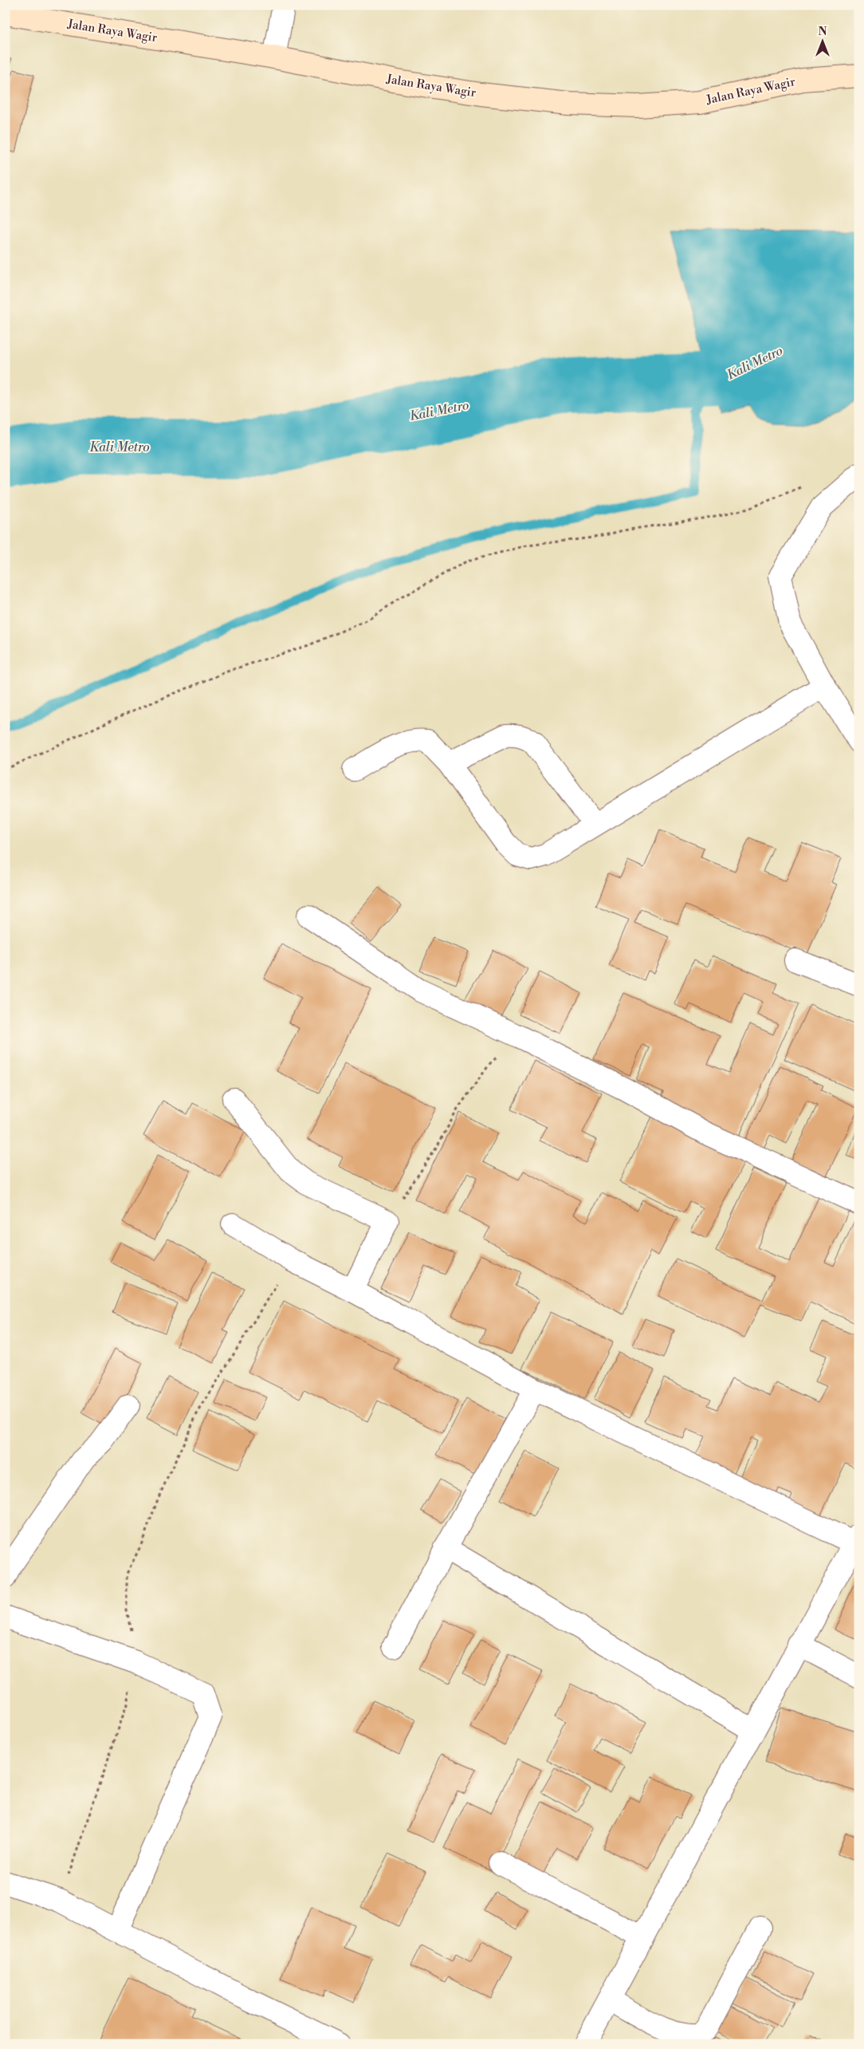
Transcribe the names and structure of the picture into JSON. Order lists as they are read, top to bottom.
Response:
{
  "streets": {
    "main road": ["Jalan Raya Wagir"]
  },
  "water": ["Kali Metro"],
  "north": "top"
}
